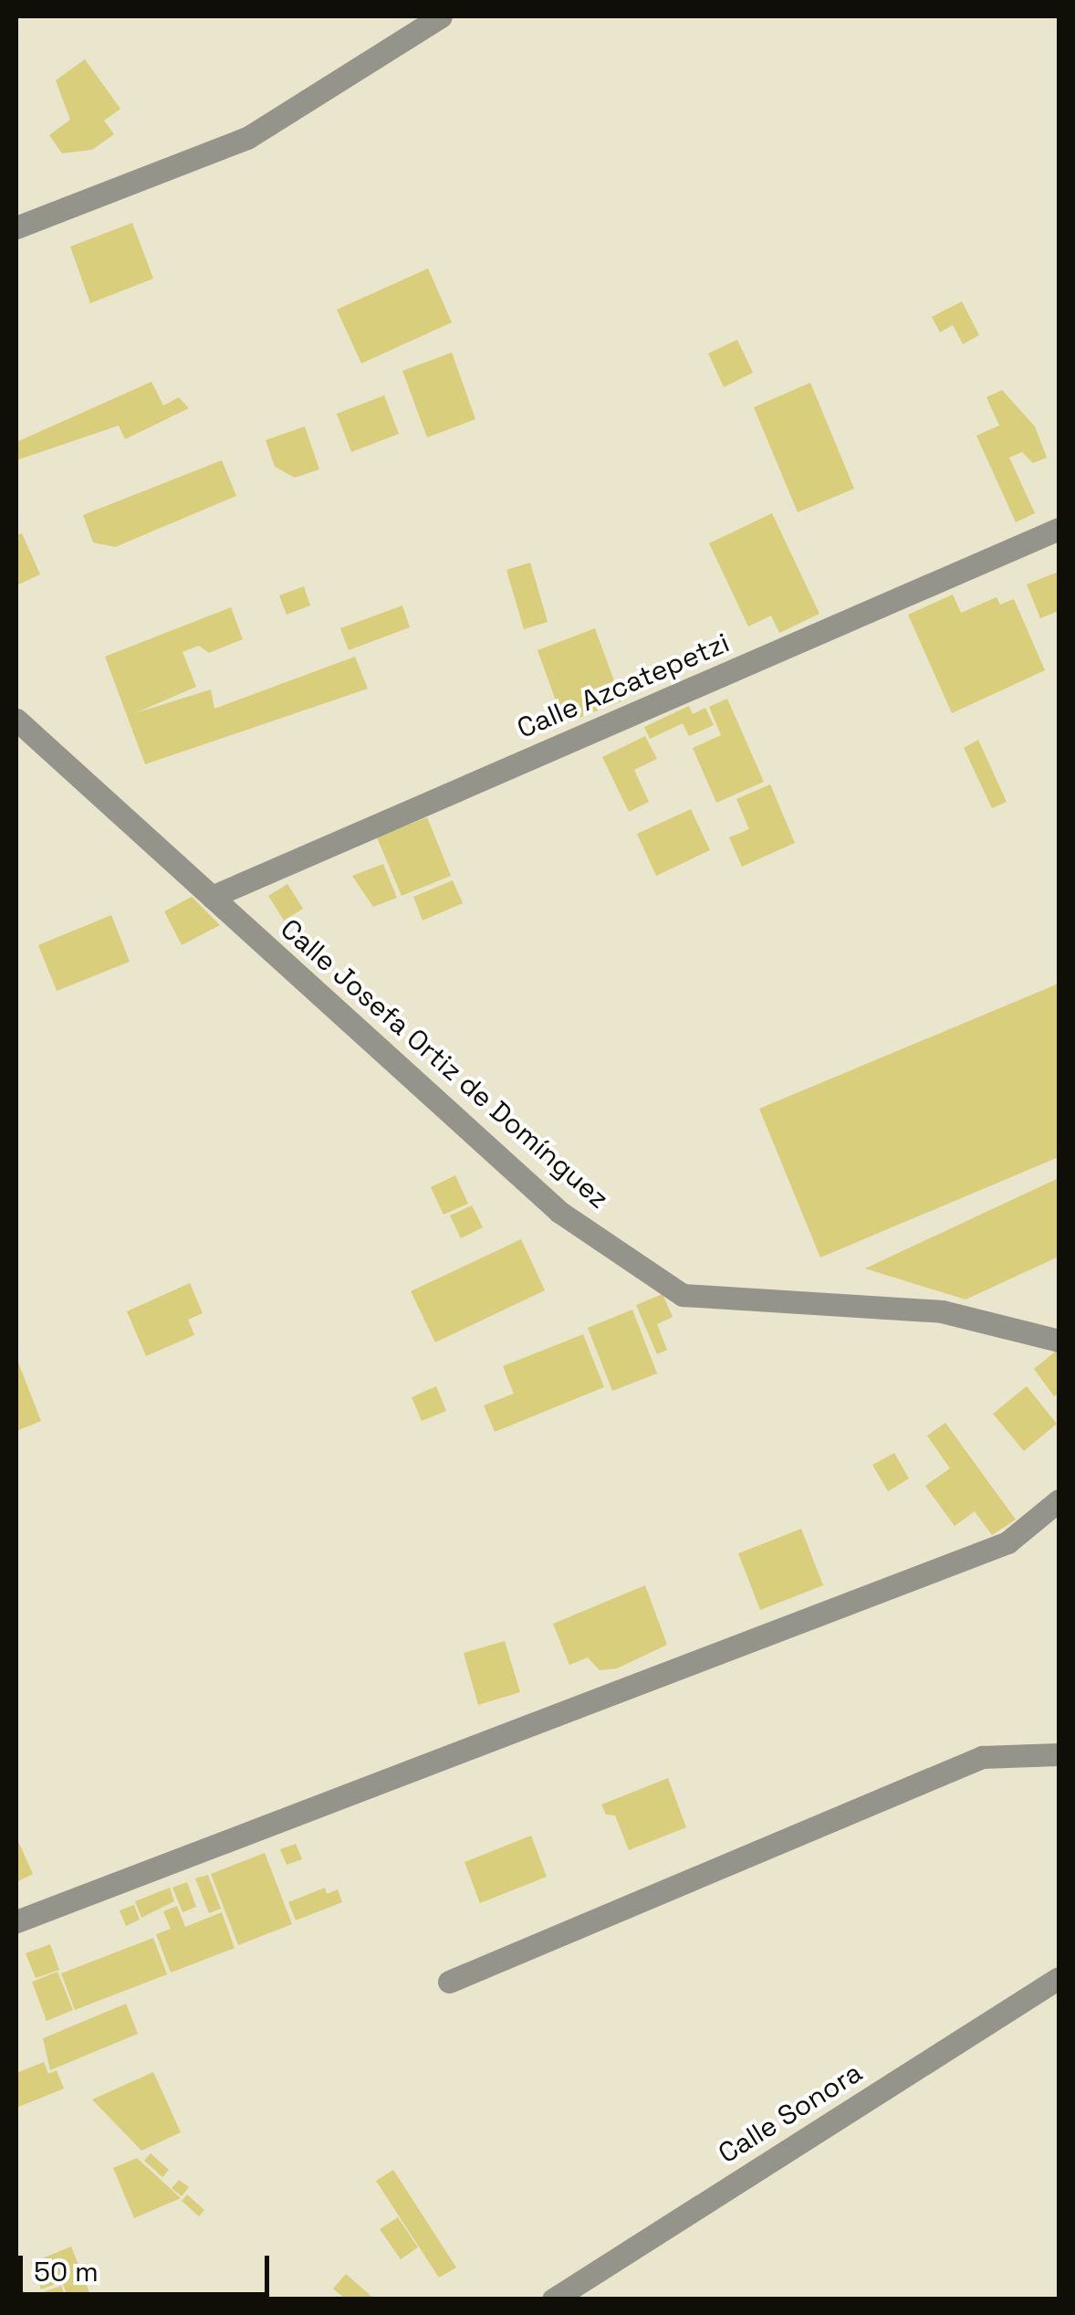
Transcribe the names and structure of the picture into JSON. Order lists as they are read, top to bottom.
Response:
{
  "streets": {
    "street": ["Calle Azcatepetzi", "Calle Josefa Ortiz de Domínguez", "Calle Sonora"]
  },
  "crossings": [
    ["Calle Azcatepetzi", "Calle Josefa Ortiz de Domínguez"]
  ],
  "scale_bar": "50 m"
}
